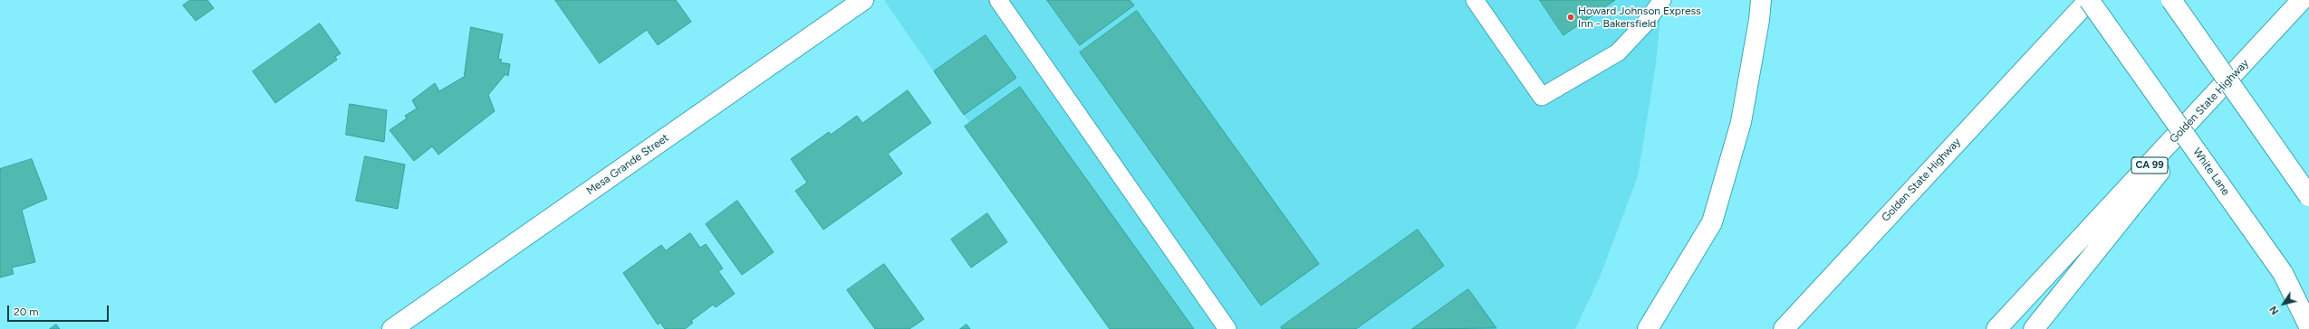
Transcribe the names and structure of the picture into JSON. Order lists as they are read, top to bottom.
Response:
{
  "streets": {
    "main road": [
      "Golden State Highway",
      "Mesa Grande Street",
      "CA 99",
      "White Lane"
    ]
  },
  "crossings": [
    ["Golden State Highway", "White Lane"]
  ],
  "places": ["Howard Johnson Express Inn - Bakersfield"],
  "scale_bar": "20 m",
  "north": "bottom left"
}
